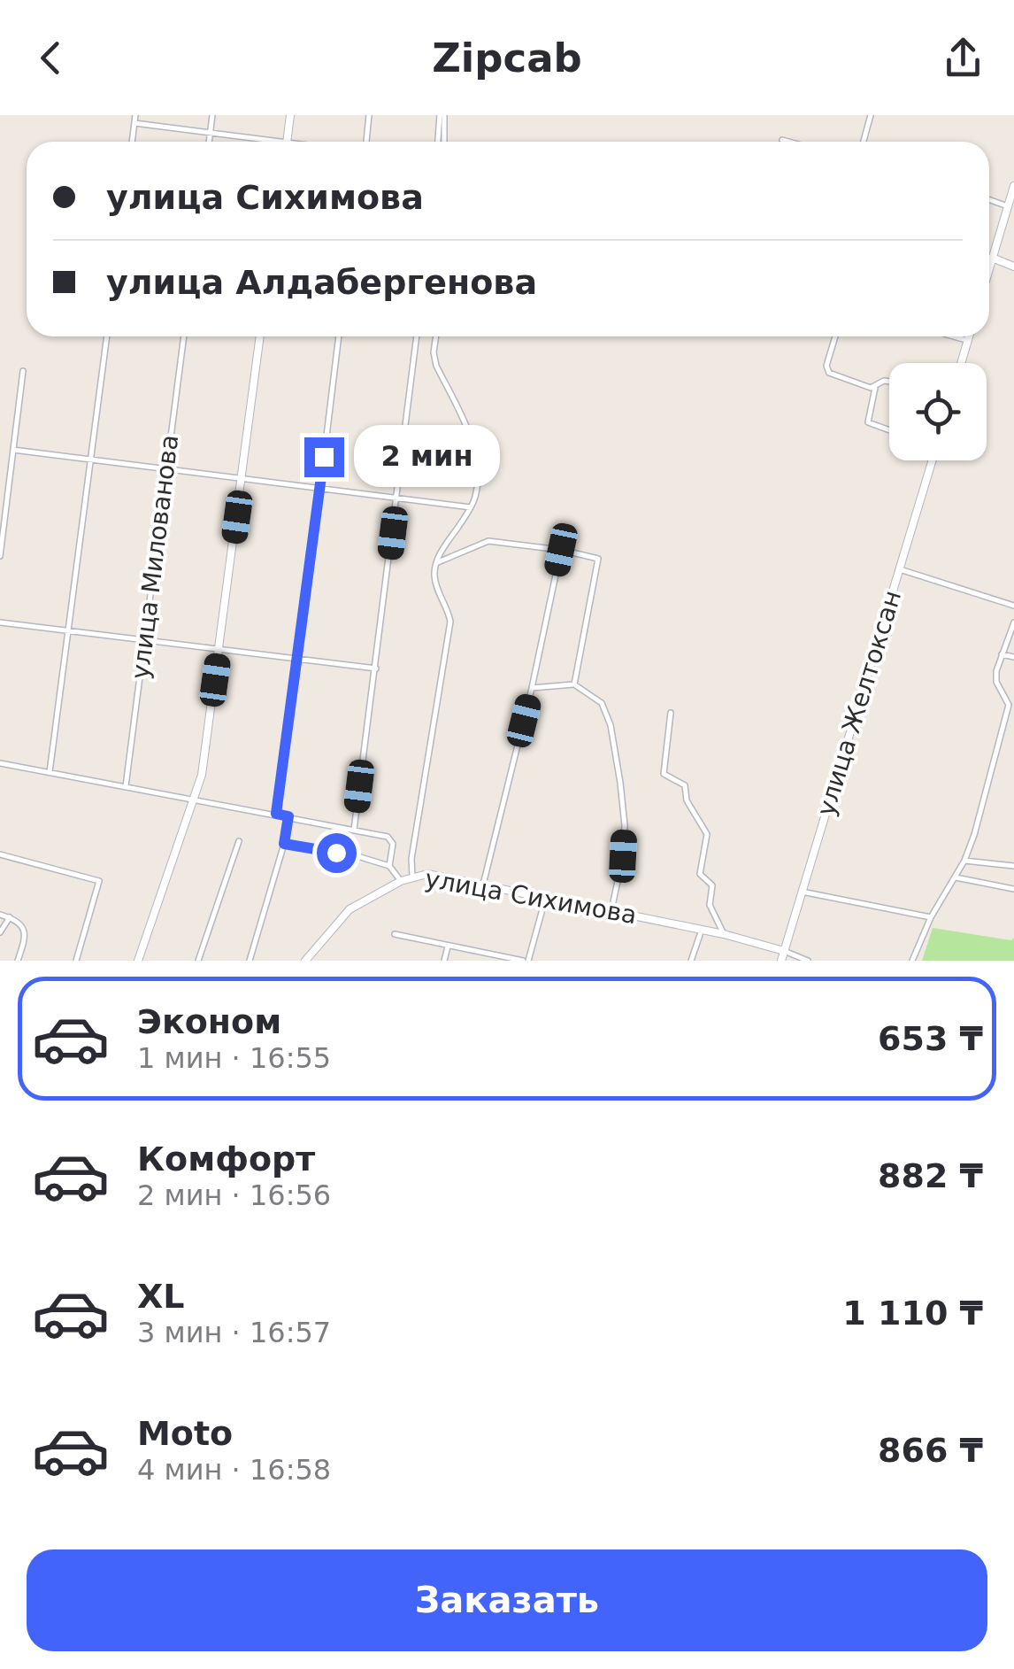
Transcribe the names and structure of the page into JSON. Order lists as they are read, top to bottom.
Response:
{
  "streets": {
    "street": ["улица Милованова", "улица Желтоксан", "улица Сихимова"]
  },
  "crossings": [
    ["улица Желтоксан", "улица Сихимова"]
  ],
  "page": {
    "header": "Zipcab",
    "banner": ["улица Сихимова", "улица Алдабергенова"],
    "bubble": "2 мин",
    "list": [
      {
        "name": "Эконом",
        "note": "1 мин · 16:55",
        "value": "653 ₸"
      },
      {
        "name": "Комфорт",
        "note": "2 мин · 16:56",
        "value": "882 ₸"
      },
      {
        "name": "XL",
        "note": "3 мин · 16:57",
        "value": "1 110 ₸"
      },
      {
        "name": "Moto",
        "note": "4 мин · 16:58",
        "value": "866 ₸"
      }
    ],
    "buttons": "Заказать"
  }
}
